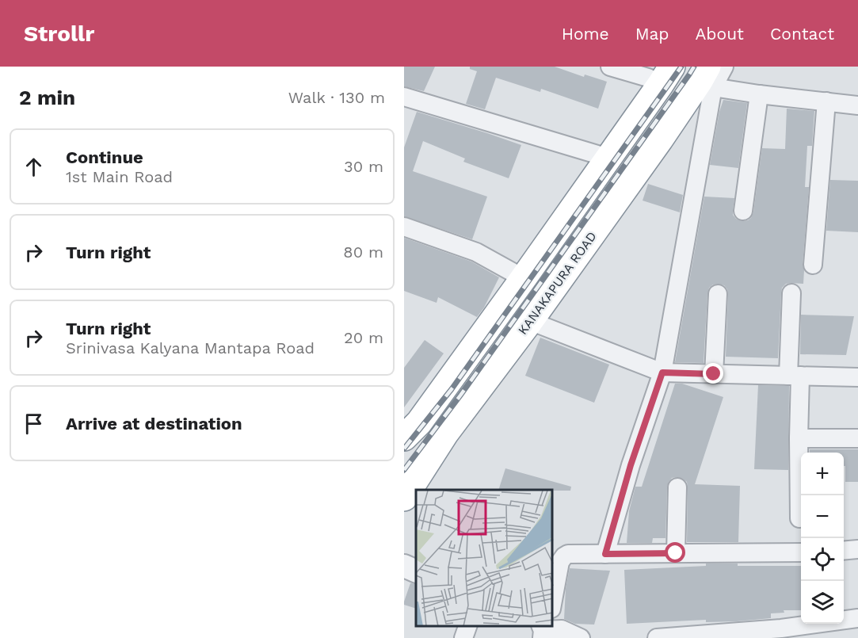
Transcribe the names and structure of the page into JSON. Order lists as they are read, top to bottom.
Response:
{
  "streets": {
    "highway": ["KANAKAPURA ROAD"]
  },
  "page": {
    "header": "Strollr",
    "nav": [
      "Home",
      "Map",
      "About",
      "Contact"
    ],
    "heading": ["2 min", "Walk · 130 m"],
    "list": [
      ["Continue", "1st Main Road", "30 m"],
      ["Turn right", "80 m"],
      ["Turn right", "Srinivasa Kalyana Mantapa Road", "20 m"],
      "Arrive at destination"
    ],
    "map_buttons": ["+", "−"]
  }
}
